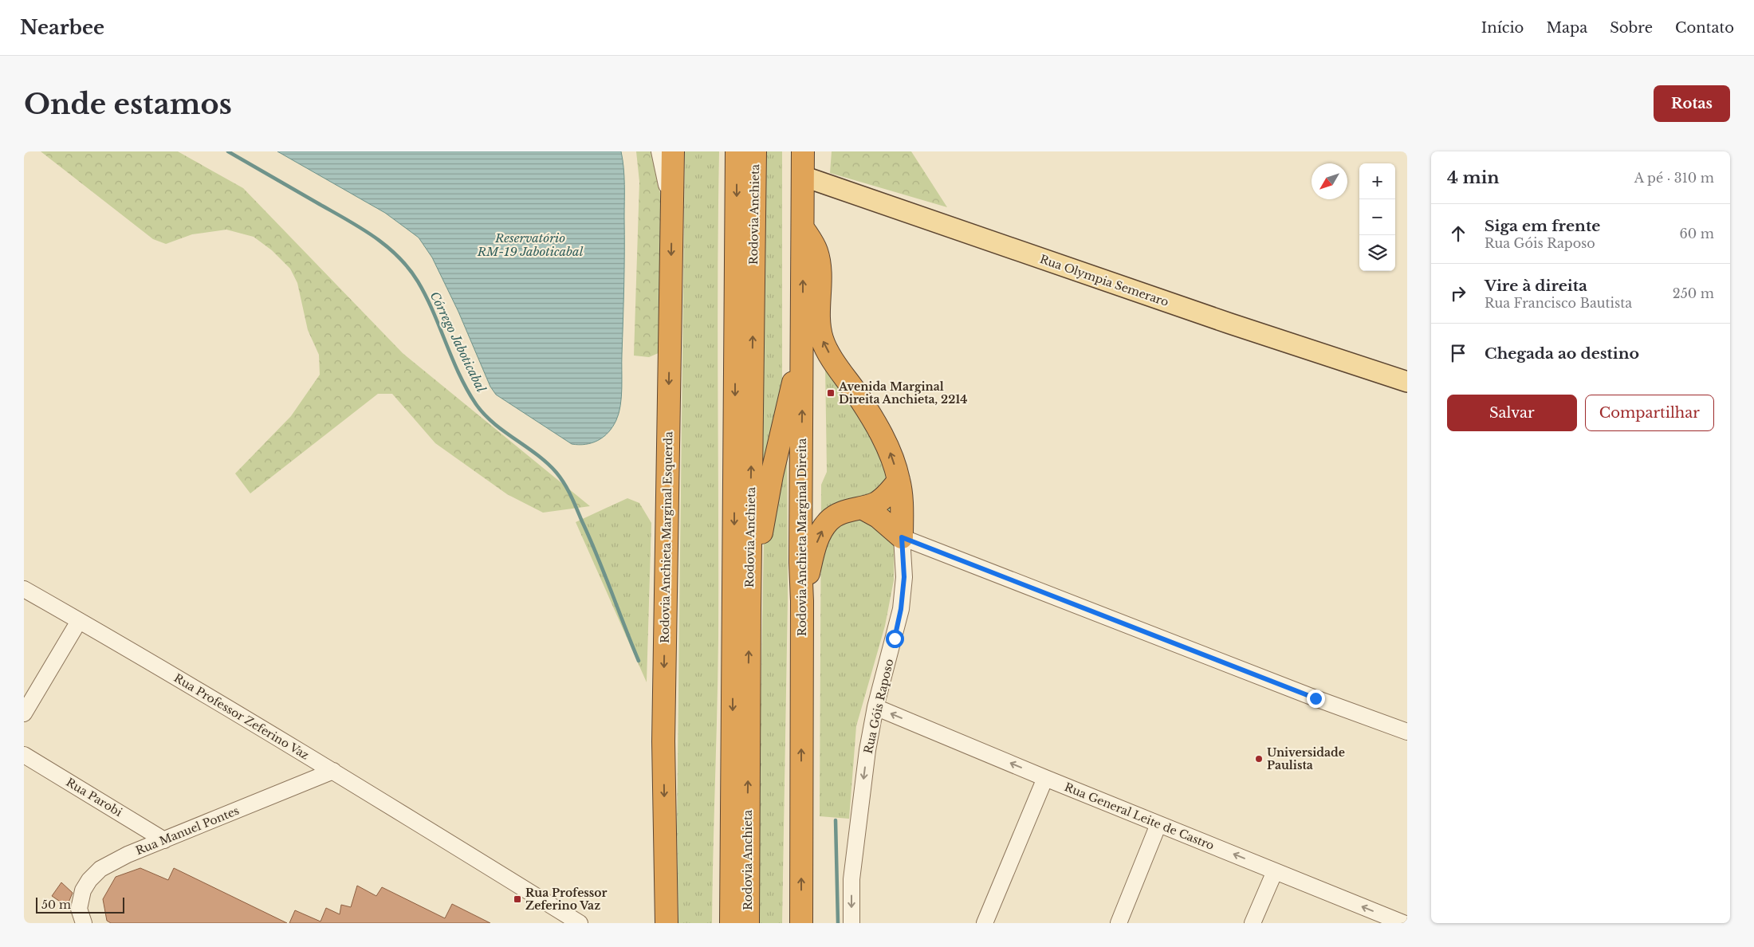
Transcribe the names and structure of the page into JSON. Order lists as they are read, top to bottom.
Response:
{
  "streets": {
    "highway": ["Rodovia Anchieta", "Rodovia Anchieta Marginal Esquerda", "Rodovia Anchieta Marginal Direita"],
    "main road": ["Rua Olympia Semeraro"],
    "street": [
      "Rua Góis Raposo",
      "Rua Professor Zeferino Vaz",
      "Rua Parobi",
      "Rua General Leite de Castro",
      "Rua Manuel Pontes"
    ]
  },
  "crossings": [
    ["Rua Olympia Semeraro", "Rodovia Anchieta Marginal Direita"],
    ["Rua Góis Raposo", "Rua General Leite de Castro"],
    ["Rua Professor Zeferino Vaz", "Rua Manuel Pontes"],
    ["Rua Parobi", "Rua Manuel Pontes"]
  ],
  "one_way": ["Rua Góis Raposo", "Rua General Leite de Castro"],
  "water": ["Reservatório RM-19 Jaboticabal", "Córrego Jaboticabal"],
  "places": {
    "transit": ["Avenida Marginal Direita Anchieta, 2214", "Rua Professor Zeferino Vaz"],
    "other": ["Universidade Paulista"]
  },
  "scale_bar": "50 m",
  "north": "bottom left",
  "page": {
    "header": "Nearbee",
    "nav": [
      "Início",
      "Mapa",
      "Sobre",
      "Contato"
    ],
    "buttons": [
      "Rotas",
      ["Salvar", "Compartilhar"]
    ],
    "title": "Onde estamos",
    "heading": ["4 min", "A pé · 310 m"],
    "map_buttons": ["+", "−"],
    "list": [
      ["Siga em frente", "Rua Góis Raposo", "60 m"],
      ["Vire à direita", "Rua Francisco Bautista", "250 m"],
      "Chegada ao destino"
    ],
    "scale": "50 m"
  }
}
